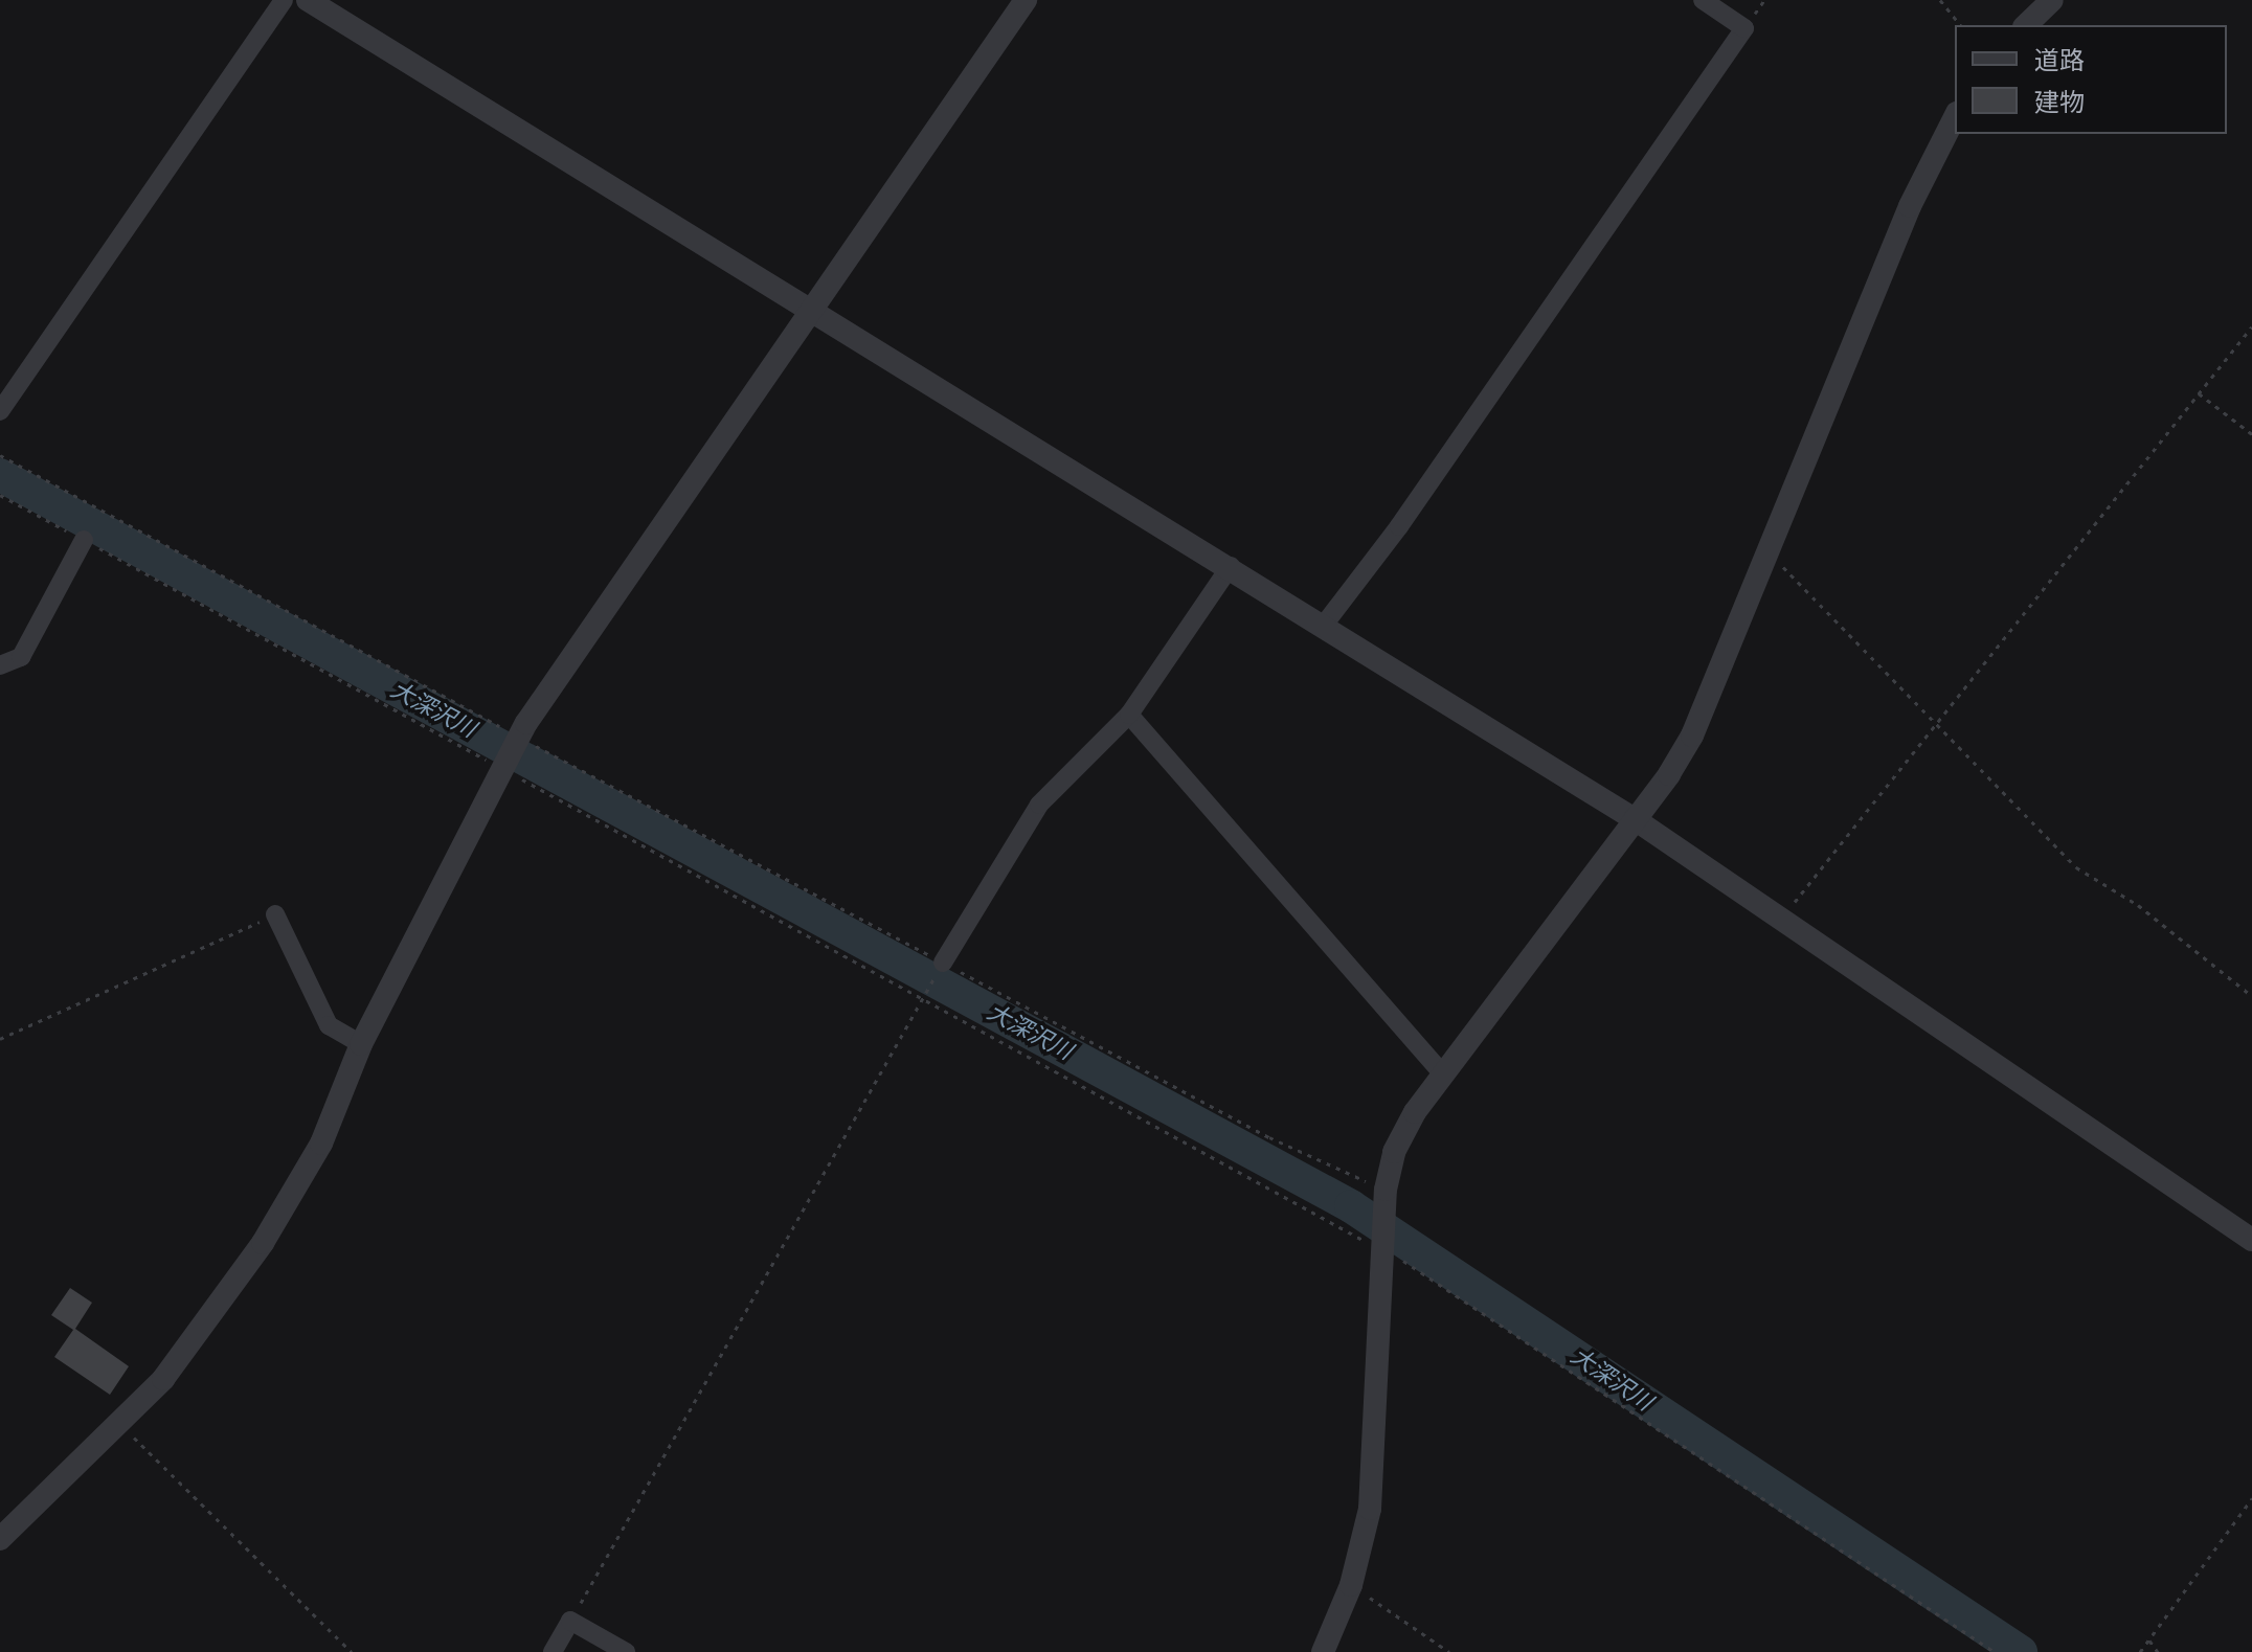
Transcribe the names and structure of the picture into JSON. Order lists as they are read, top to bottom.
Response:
{
  "water": ["大深沢川"],
  "legend": ["道路", "建物"]
}
